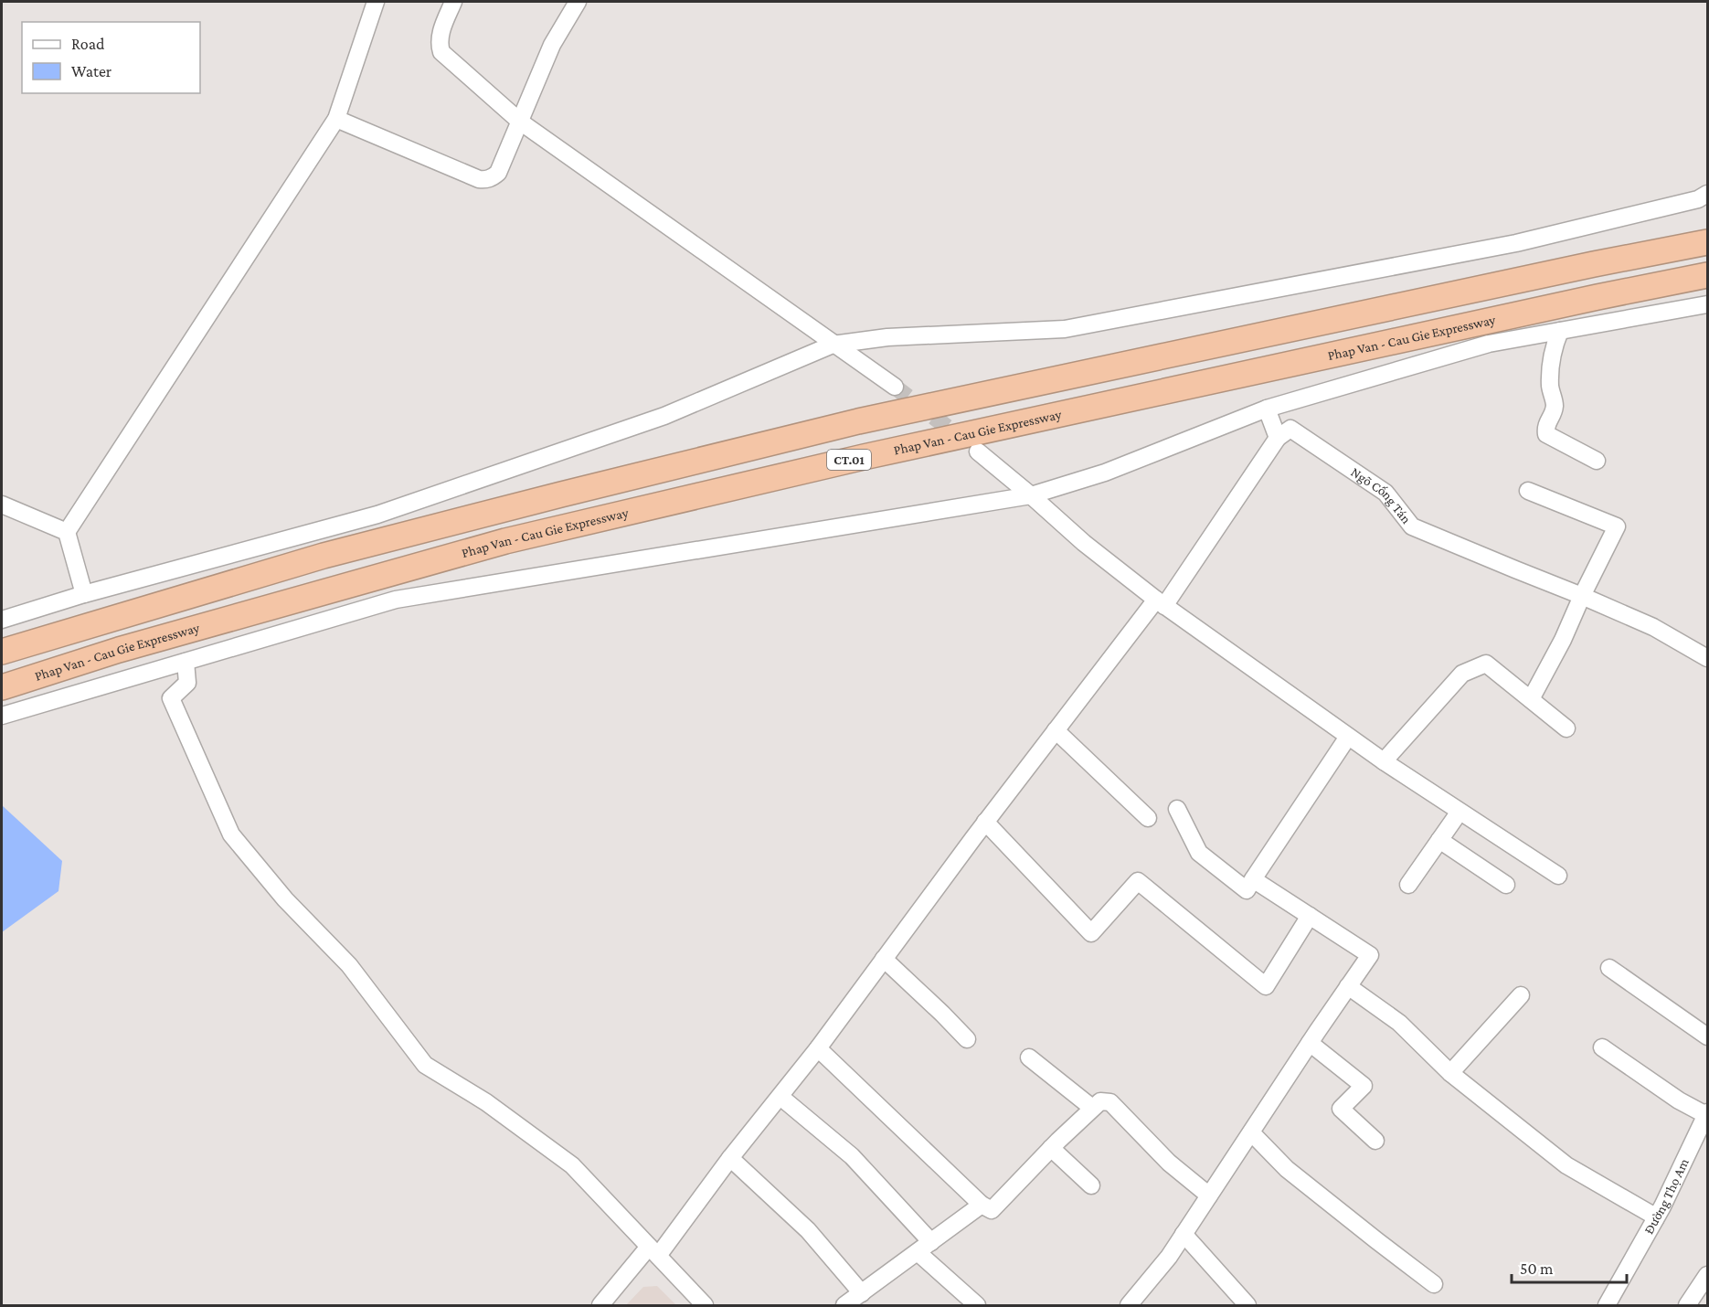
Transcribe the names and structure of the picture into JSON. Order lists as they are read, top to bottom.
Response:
{
  "streets": {
    "highway": ["Phap Van - Cau Gie Expressway", "CT.01"],
    "street": ["Ngõ Cống Tán", "Đường Thọ Am"]
  },
  "legend": ["Road", "Water"],
  "scale_bar": "50 m"
}
